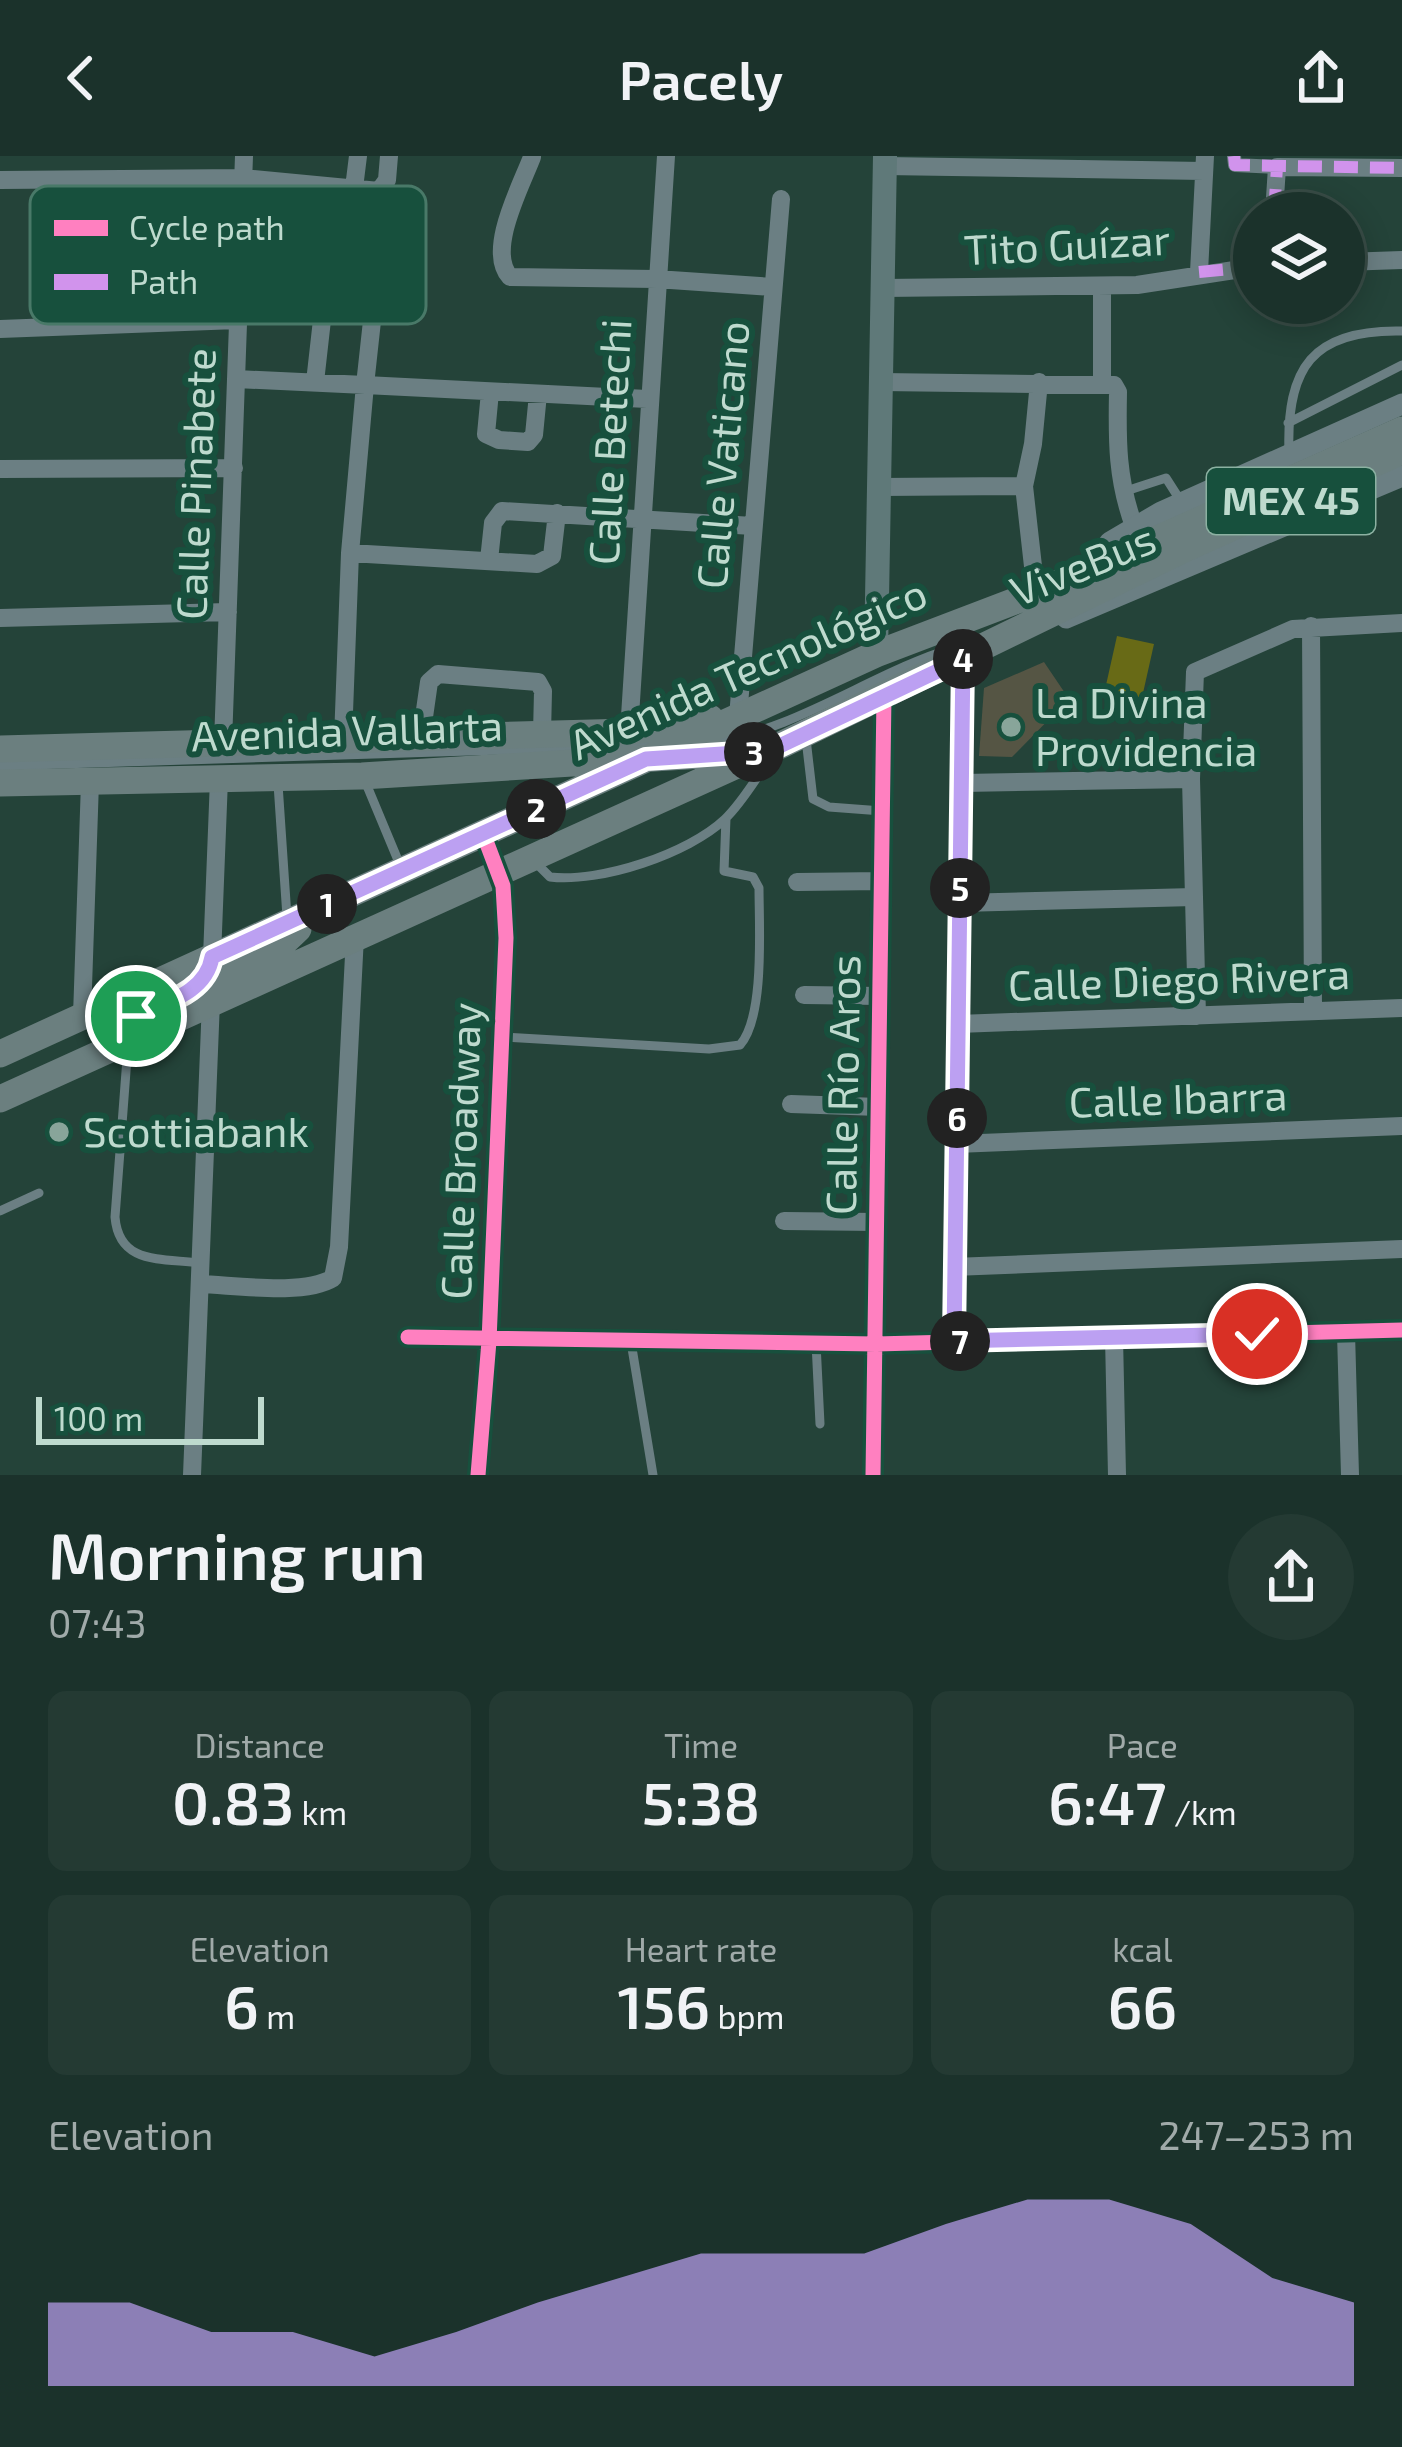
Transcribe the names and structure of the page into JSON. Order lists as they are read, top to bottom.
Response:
{
  "streets": {
    "main road": ["MEX 45", "Avenida Tecnológico", "Avenida Vallarta"],
    "street": [
      "Tito Guízar",
      "Calle Betechi",
      "Calle Vaticano",
      "Calle Pinabete",
      "Calle Diego Rivera",
      "Calle Río Aros",
      "Calle Ibarra",
      "Calle Broadway"
    ],
    "lane": ["ViveBus"]
  },
  "crossings": [
    ["Calle Betechi", "Avenida Vallarta"],
    ["Calle Vaticano", "Avenida Tecnológico"],
    ["Calle Vaticano", "Avenida Vallarta"],
    ["Calle Pinabete", "Avenida Vallarta"],
    ["ViveBus", "Avenida Tecnológico"],
    ["Avenida Tecnológico", "Avenida Vallarta"],
    ["Avenida Tecnológico", "Calle Río Aros"],
    ["Avenida Tecnológico", "Calle Broadway"]
  ],
  "places": ["La Divina Providencia", "Scottiabank"],
  "legend": ["Cycle path", "Path"],
  "scale_bar": "100 m",
  "page": {
    "header": "Pacely",
    "pins": [
      "4",
      "3",
      "2",
      "5",
      "1",
      "6",
      "7"
    ],
    "scale": "100 m",
    "heading": ["Morning run", "07:43"],
    "stats": [
      ["Distance", "0.83 km"],
      ["Time", "5:38"],
      ["Pace", "6:47 /km"],
      ["Elevation", "6 m"],
      ["Heart rate", "156 bpm"],
      ["kcal", "66"]
    ],
    "chart": ["Elevation", "247–253 m"]
  }
}
